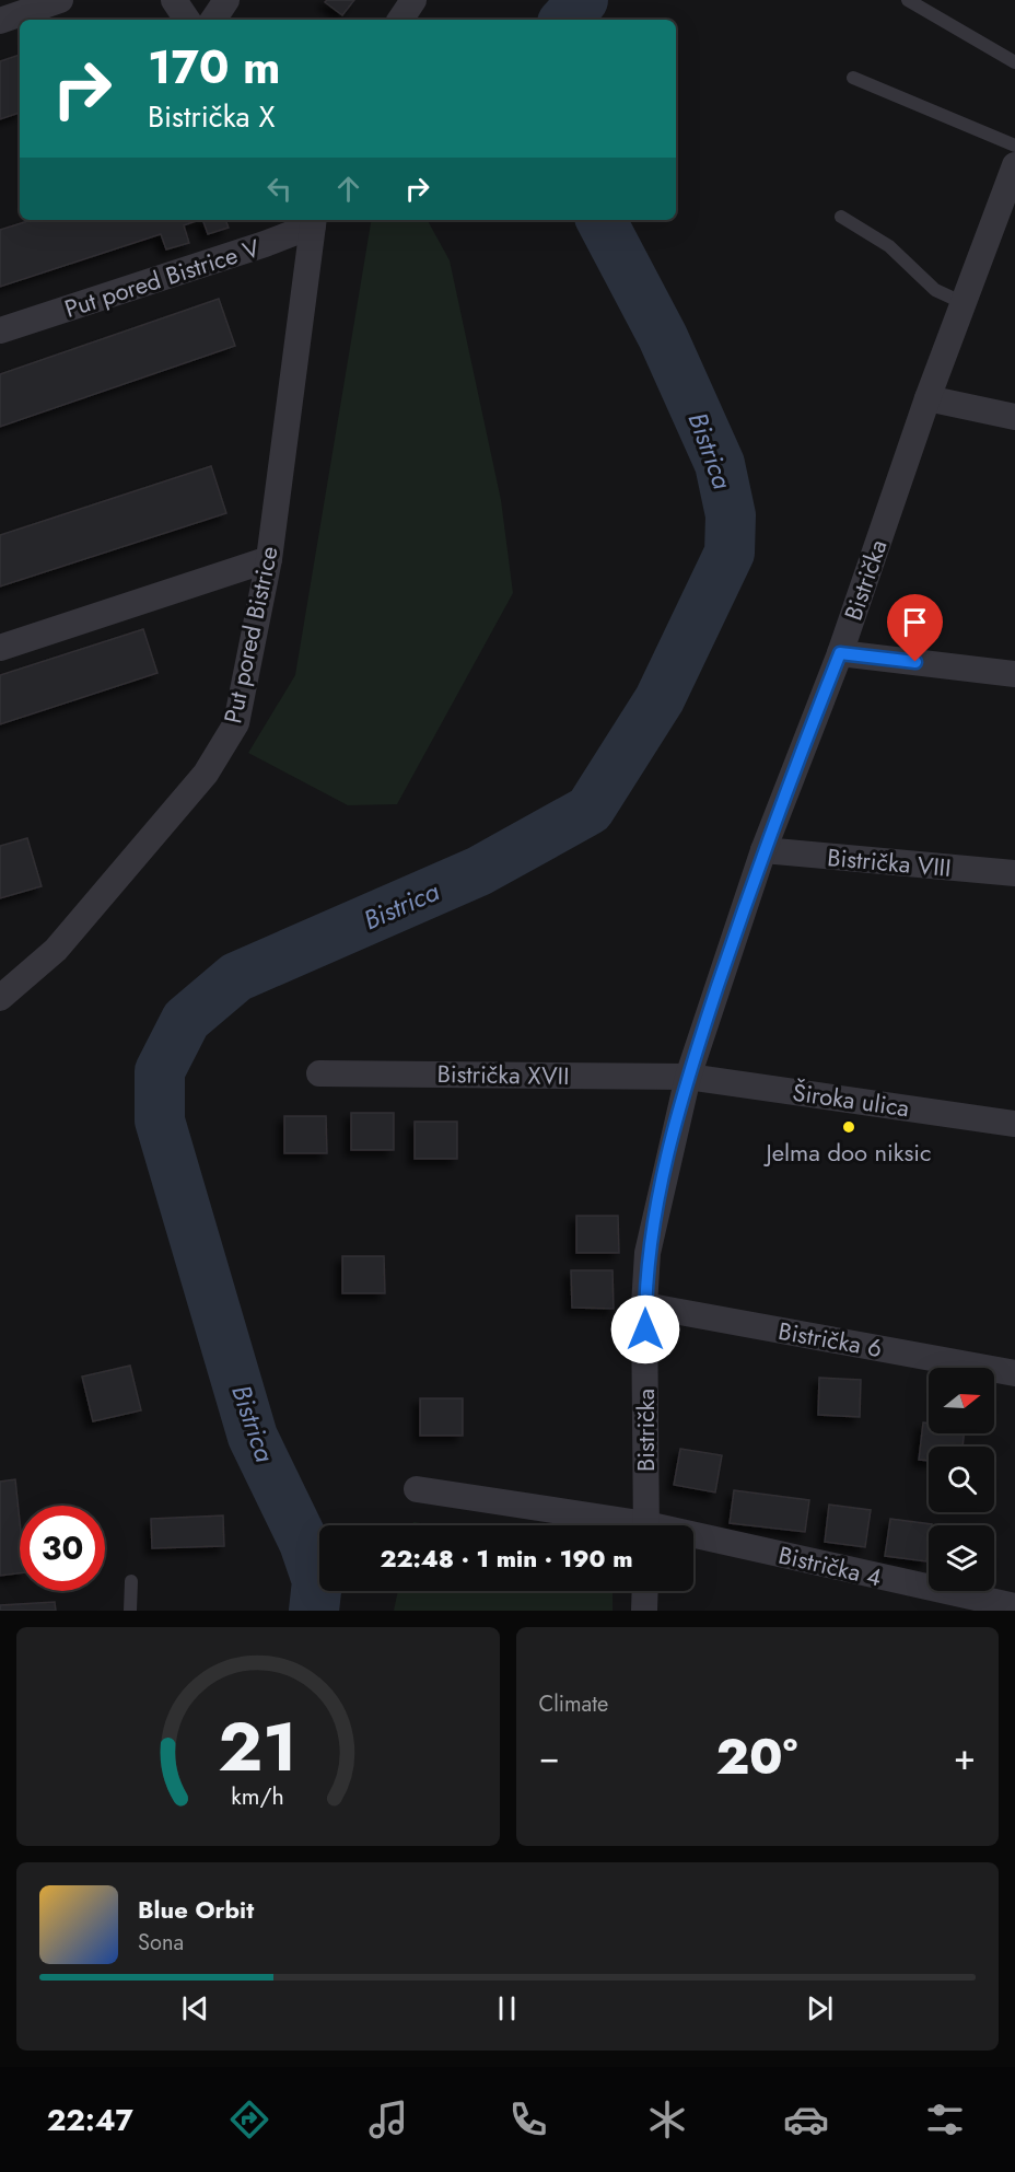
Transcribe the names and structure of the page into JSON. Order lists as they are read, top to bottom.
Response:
{
  "streets": {
    "street": [
      "Put pored Bistrice V",
      "Bistrička",
      "Put pored Bistrice",
      "Bistrička VIII",
      "Bistrička XVII",
      "Široka ulica",
      "Bistrička 6",
      "Bistrička 4"
    ]
  },
  "crossings": [
    ["Put pored Bistrice V", "Put pored Bistrice"],
    ["Bistrička", "Bistrička VIII"],
    ["Bistrička", "Bistrička XVII"],
    ["Bistrička", "Široka ulica"],
    ["Bistrička", "Bistrička 6"],
    ["Bistrička XVII", "Široka ulica"]
  ],
  "water": ["Bistrica"],
  "places": ["Jelma doo niksic"],
  "north": "right",
  "page": {
    "turn": ["170 m", "Bistrička X"],
    "limit": "30",
    "trip": "22:48 · 1 min · 190 m",
    "tile": "Climate",
    "heat": ["−", "20°", "+"],
    "song": ["Blue Orbit", "Sona"],
    "tabs": "22:47",
    "gauge": ["21", "km/h"]
  }
}
